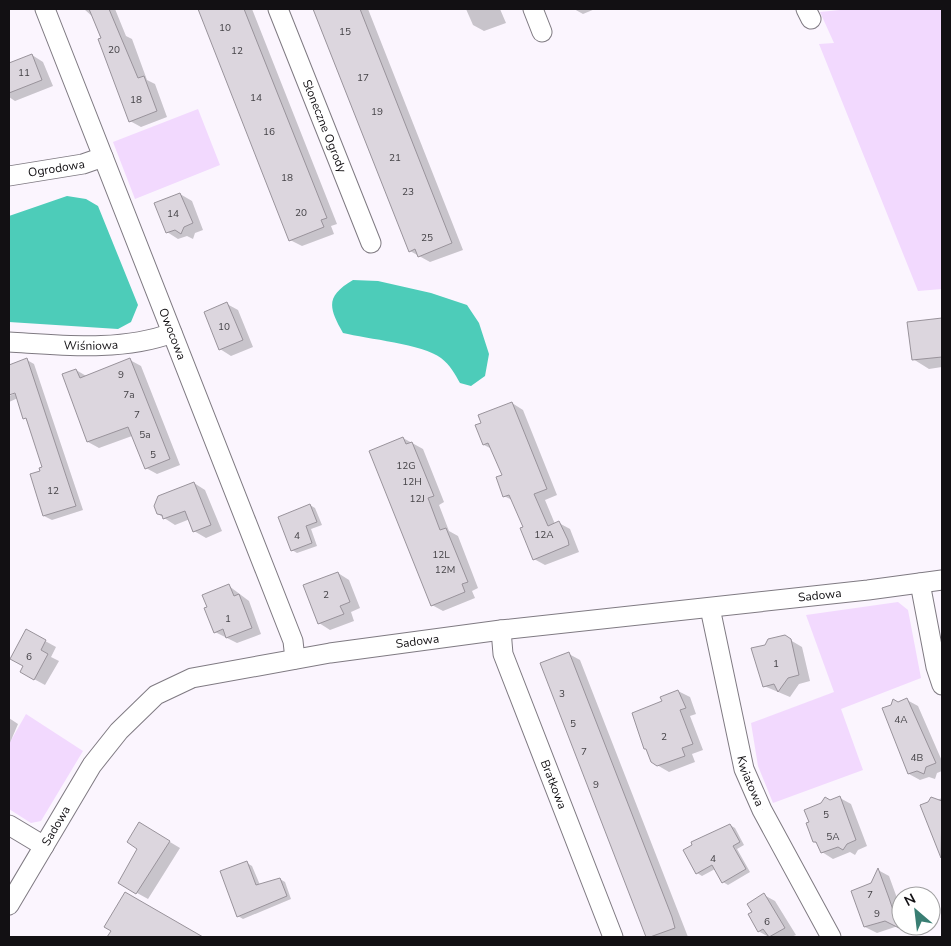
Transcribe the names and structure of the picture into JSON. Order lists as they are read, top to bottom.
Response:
{
  "streets": {
    "street": [
      "Słoneczne Ogrody",
      "Ogrodowa",
      "Owocowa",
      "Wiśniowa",
      "Sadowa",
      "Kwiatowa",
      "Bratkowa"
    ]
  },
  "crossings": [
    ["Ogrodowa", "Owocowa"],
    ["Owocowa", "Wiśniowa"],
    ["Owocowa", "Sadowa"],
    ["Sadowa", "Kwiatowa"],
    ["Sadowa", "Bratkowa"]
  ],
  "house_numbers": [
    "10",
    "15",
    "20",
    "12",
    "11",
    "17",
    "14",
    "18",
    "19",
    "16",
    "21",
    "18",
    "23",
    "20",
    "14",
    "25",
    "10",
    "9",
    "7a",
    "7",
    "5a",
    "5",
    "12G",
    "12H",
    "12",
    "12J",
    "12A",
    "4",
    "12L",
    "12M",
    "2",
    "1",
    "6",
    "1",
    "3",
    "4A",
    "5",
    "2",
    "7",
    "4B",
    "9",
    "5",
    "5A",
    "4",
    "7",
    "9",
    "6"
  ],
  "north": "top left"
}
